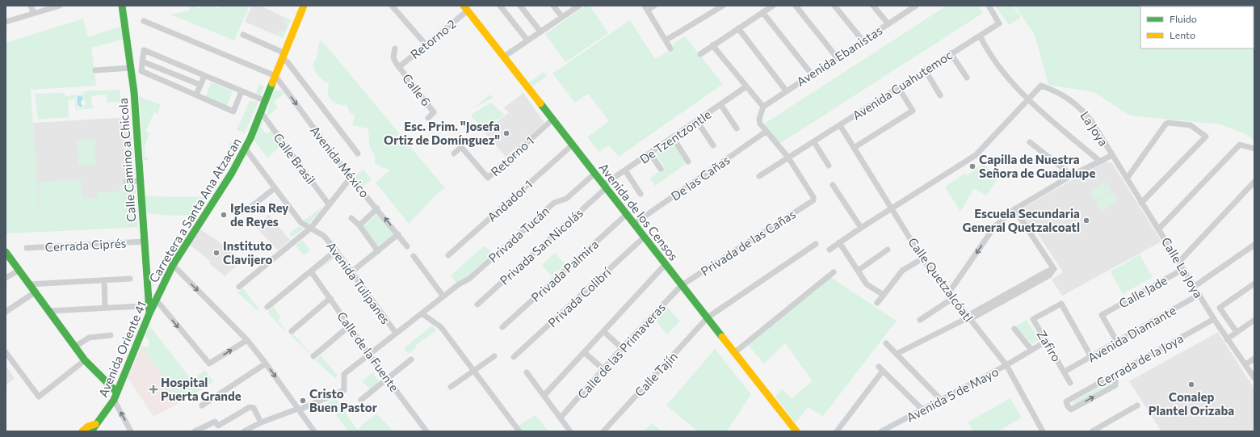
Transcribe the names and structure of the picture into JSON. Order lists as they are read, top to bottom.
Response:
{
  "streets": {
    "street": [
      "Retorno 2",
      "Avenida Ebanistas",
      "Avenida Cuahutemoc",
      "Calle 6",
      "La Joya",
      "De Tzentzontle",
      "Retorno 1",
      "Calle Brasil",
      "Calle Camino a Chicola",
      "Avenida México",
      "De las Cañas",
      "Andador 1",
      "Carretera a Santa Ana Atzacan",
      "Avenida de los Censos",
      "Privada Tucán",
      "Privada de las Cañas",
      "Cerrada Ciprés",
      "Privada San Nicolás",
      "Calle La Joya",
      "Privada Palmira",
      "Calle Quetzalcóatl",
      "Avenida Tulipanes",
      "Calle Jade",
      "Privada Colibrí",
      "Avenida Diamante",
      "Zafiro",
      "Avenida Oriente 41",
      "Calle de las Primaveras",
      "Calle de la Fuente",
      "Cerrada de la Joya",
      "Calle Tajín",
      "Avenida 5 de Mayo"
    ]
  },
  "crossings": [
    ["Retorno 2", "Calle 6"],
    ["Retorno 2", "Avenida de los Censos"],
    ["Avenida Cuahutemoc", "Privada de las Cañas"],
    ["Avenida Cuahutemoc", "Calle Quetzalcóatl"],
    ["La Joya", "Calle La Joya"],
    ["De Tzentzontle", "Avenida de los Censos"],
    ["De Tzentzontle", "Privada San Nicolás"],
    ["Retorno 1", "Avenida de los Censos"],
    ["Calle Brasil", "Carretera a Santa Ana Atzacan"],
    ["Calle Camino a Chicola", "Cerrada Ciprés"],
    ["Calle Camino a Chicola", "Avenida Oriente 41"],
    ["Avenida México", "Carretera a Santa Ana Atzacan"],
    ["De las Cañas", "Avenida de los Censos"],
    ["Andador 1", "Avenida de los Censos"],
    ["Carretera a Santa Ana Atzacan", "Avenida Tulipanes"],
    ["Carretera a Santa Ana Atzacan", "Avenida Oriente 41"],
    ["Avenida de los Censos", "Privada Tucán"],
    ["Avenida de los Censos", "Privada de las Cañas"],
    ["Avenida de los Censos", "Privada San Nicolás"],
    ["Avenida de los Censos", "Privada Palmira"],
    ["Avenida de los Censos", "Privada Colibrí"],
    ["Avenida de los Censos", "Calle de las Primaveras"],
    ["Avenida de los Censos", "Calle Tajín"],
    ["Privada Tucán", "Avenida Tulipanes"],
    ["Privada Tucán", "Calle de la Fuente"],
    ["Privada de las Cañas", "Calle de las Primaveras"],
    ["Calle La Joya", "Calle Jade"],
    ["Calle La Joya", "Avenida Diamante"],
    ["Calle La Joya", "Cerrada de la Joya"],
    ["Calle Quetzalcóatl", "Avenida 5 de Mayo"],
    ["Calle Jade", "Avenida Diamante"],
    ["Avenida Diamante", "Zafiro"],
    ["Zafiro", "Avenida 5 de Mayo"]
  ],
  "places": {
    "other": [
      "Esc. Prim. \"Josefa Ortiz de Domínguez\"",
      "Capilla de Nuestra Señora de Guadalupe",
      "Iglesia Rey de Reyes",
      "Escuela Secundaria General Quetzalcoatl",
      "Instituto Clavijero",
      "Conalep Plantel Orizaba",
      "Cristo Buen Pastor"
    ],
    "health": ["Hospital Puerta Grande"]
  },
  "legend": ["Fluido", "Lento"]
}
